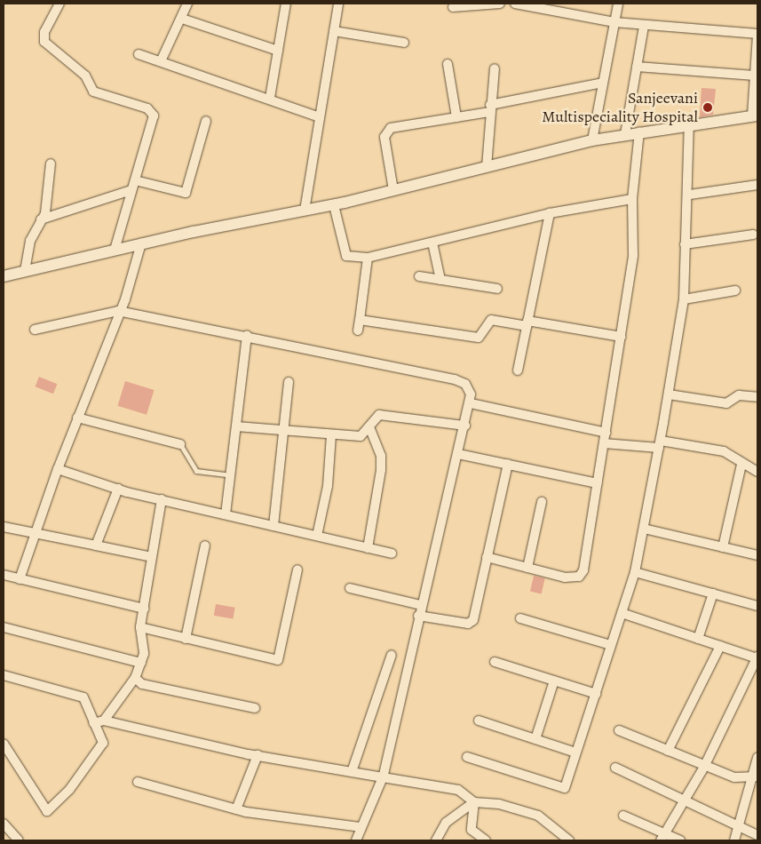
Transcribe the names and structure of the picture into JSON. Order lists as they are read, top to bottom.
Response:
{
  "places": ["Sanjeevani Multispeciality Hospital"]
}
